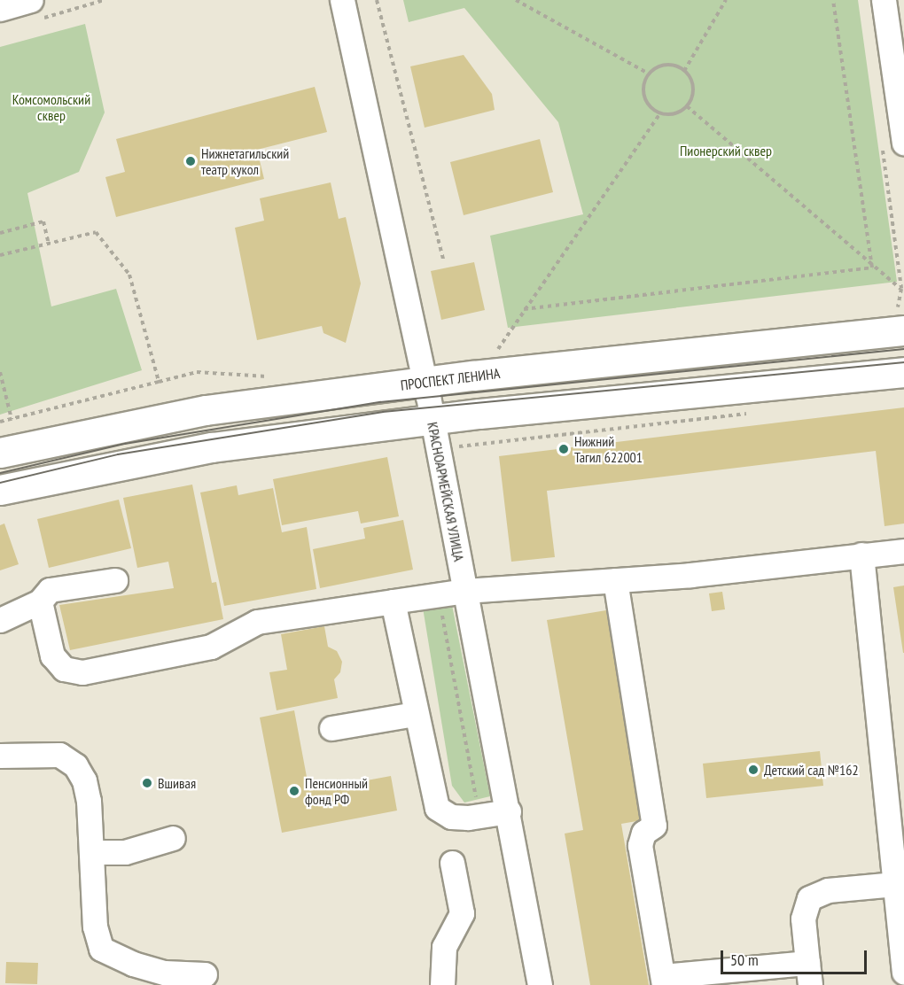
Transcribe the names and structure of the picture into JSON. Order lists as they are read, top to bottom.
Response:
{
  "streets": {
    "main road": ["ПРОСПЕКТ ЛЕНИНА"],
    "street": ["КРАСНОАРМЕЙСКАЯ УЛИЦА"]
  },
  "crossings": [
    ["ПРОСПЕКТ ЛЕНИНА", "КРАСНОАРМЕЙСКАЯ УЛИЦА"]
  ],
  "parks": ["Комсомольский сквер", "Пионерский сквер"],
  "places": [
    "Нижнетагильский театр кукол",
    "Нижний Тагил 622001",
    "Детский сад №162",
    "Вшивая",
    "Пенсионный фонд РФ"
  ],
  "scale_bar": "50 m"
}
